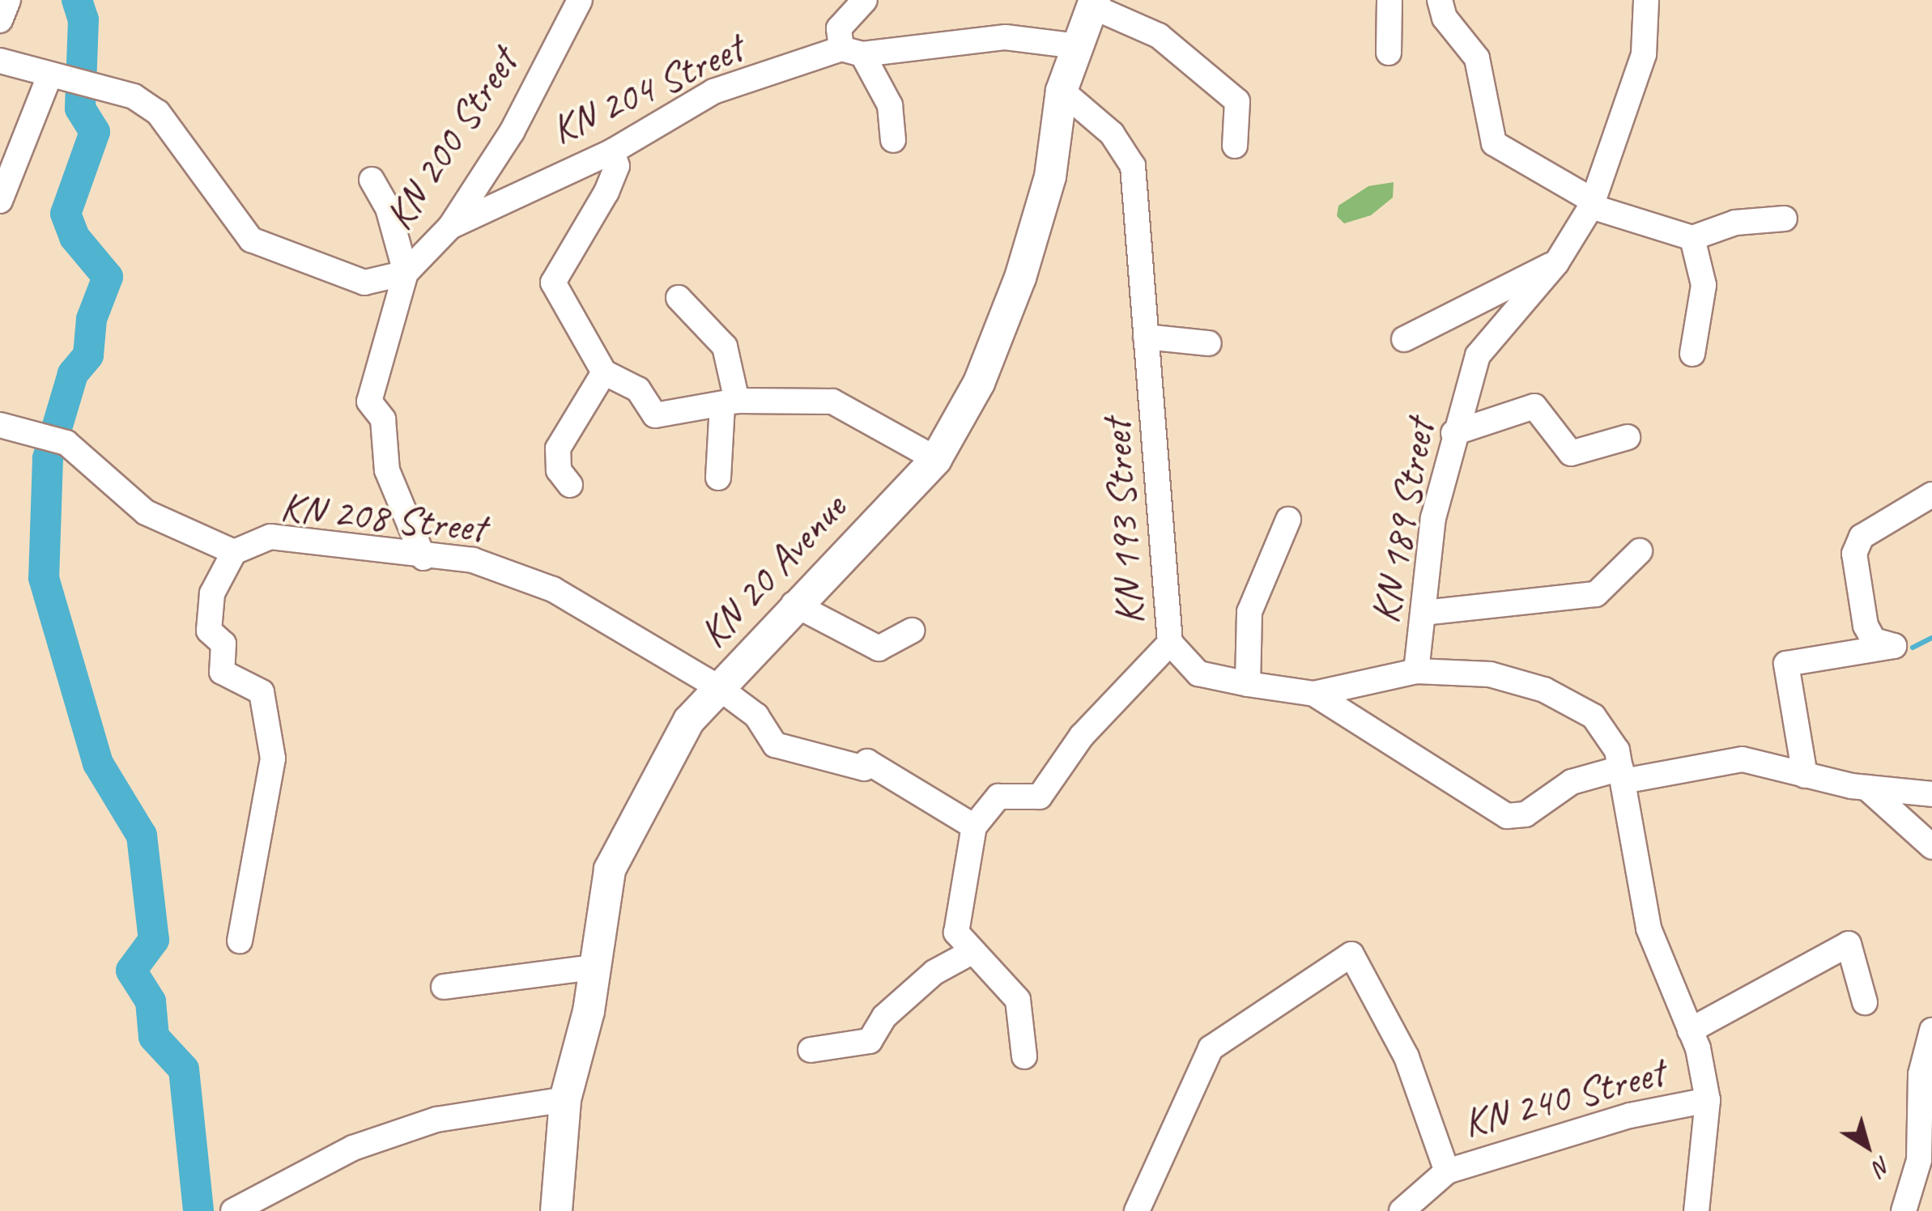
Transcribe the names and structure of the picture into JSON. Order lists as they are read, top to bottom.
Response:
{
  "streets": {
    "main road": ["KN 20 Avenue"],
    "street": [
      "KN 204 Street",
      "KN 200 Street",
      "KN 208 Street",
      "KN 189 Street",
      "KN 193 Street",
      "KN 240 Street"
    ]
  },
  "crossings": [
    ["KN 204 Street", "KN 200 Street"],
    ["KN 204 Street", "KN 20 Avenue"],
    ["KN 208 Street", "KN 20 Avenue"],
    ["KN 189 Street", "KN 193 Street"],
    ["KN 193 Street", "KN 20 Avenue"],
    ["KN 193 Street", "KN 240 Street"]
  ],
  "north": "bottom right"
}
